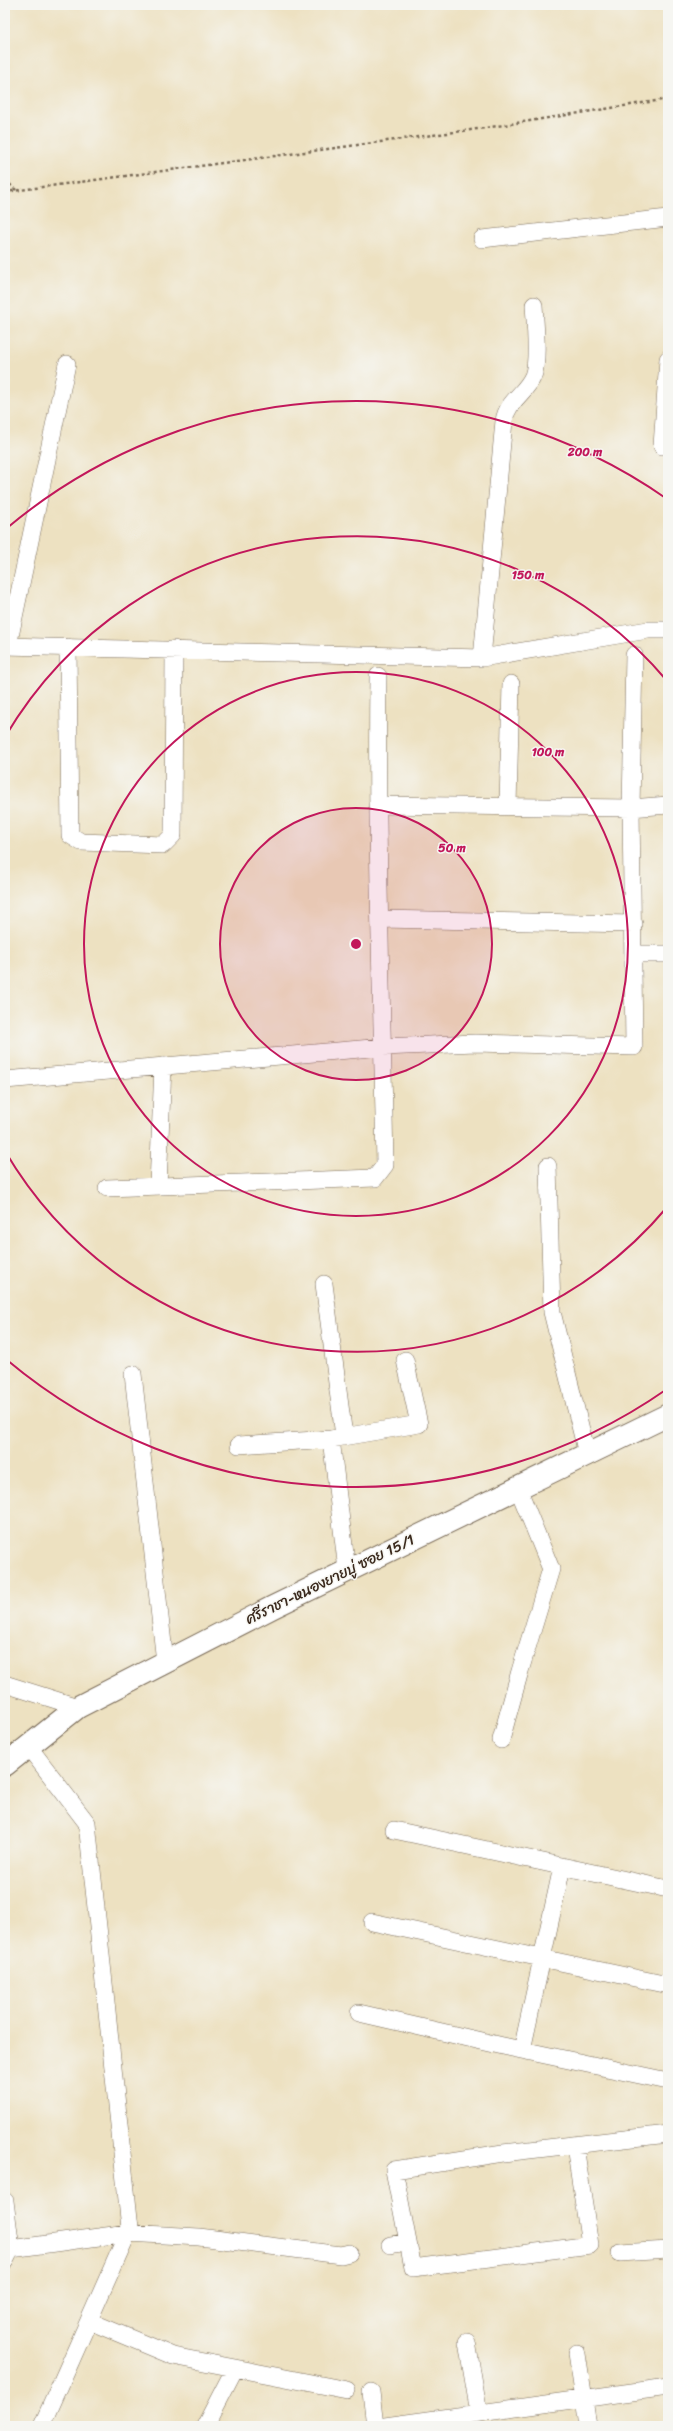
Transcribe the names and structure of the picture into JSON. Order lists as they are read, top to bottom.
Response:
{
  "streets": {
    "street": ["ศรีราชา-หนองยายบู่ ซอย 15/1"]
  },
  "rings": [
    "200 m",
    "150 m",
    "100 m",
    "50 m"
  ]
}
